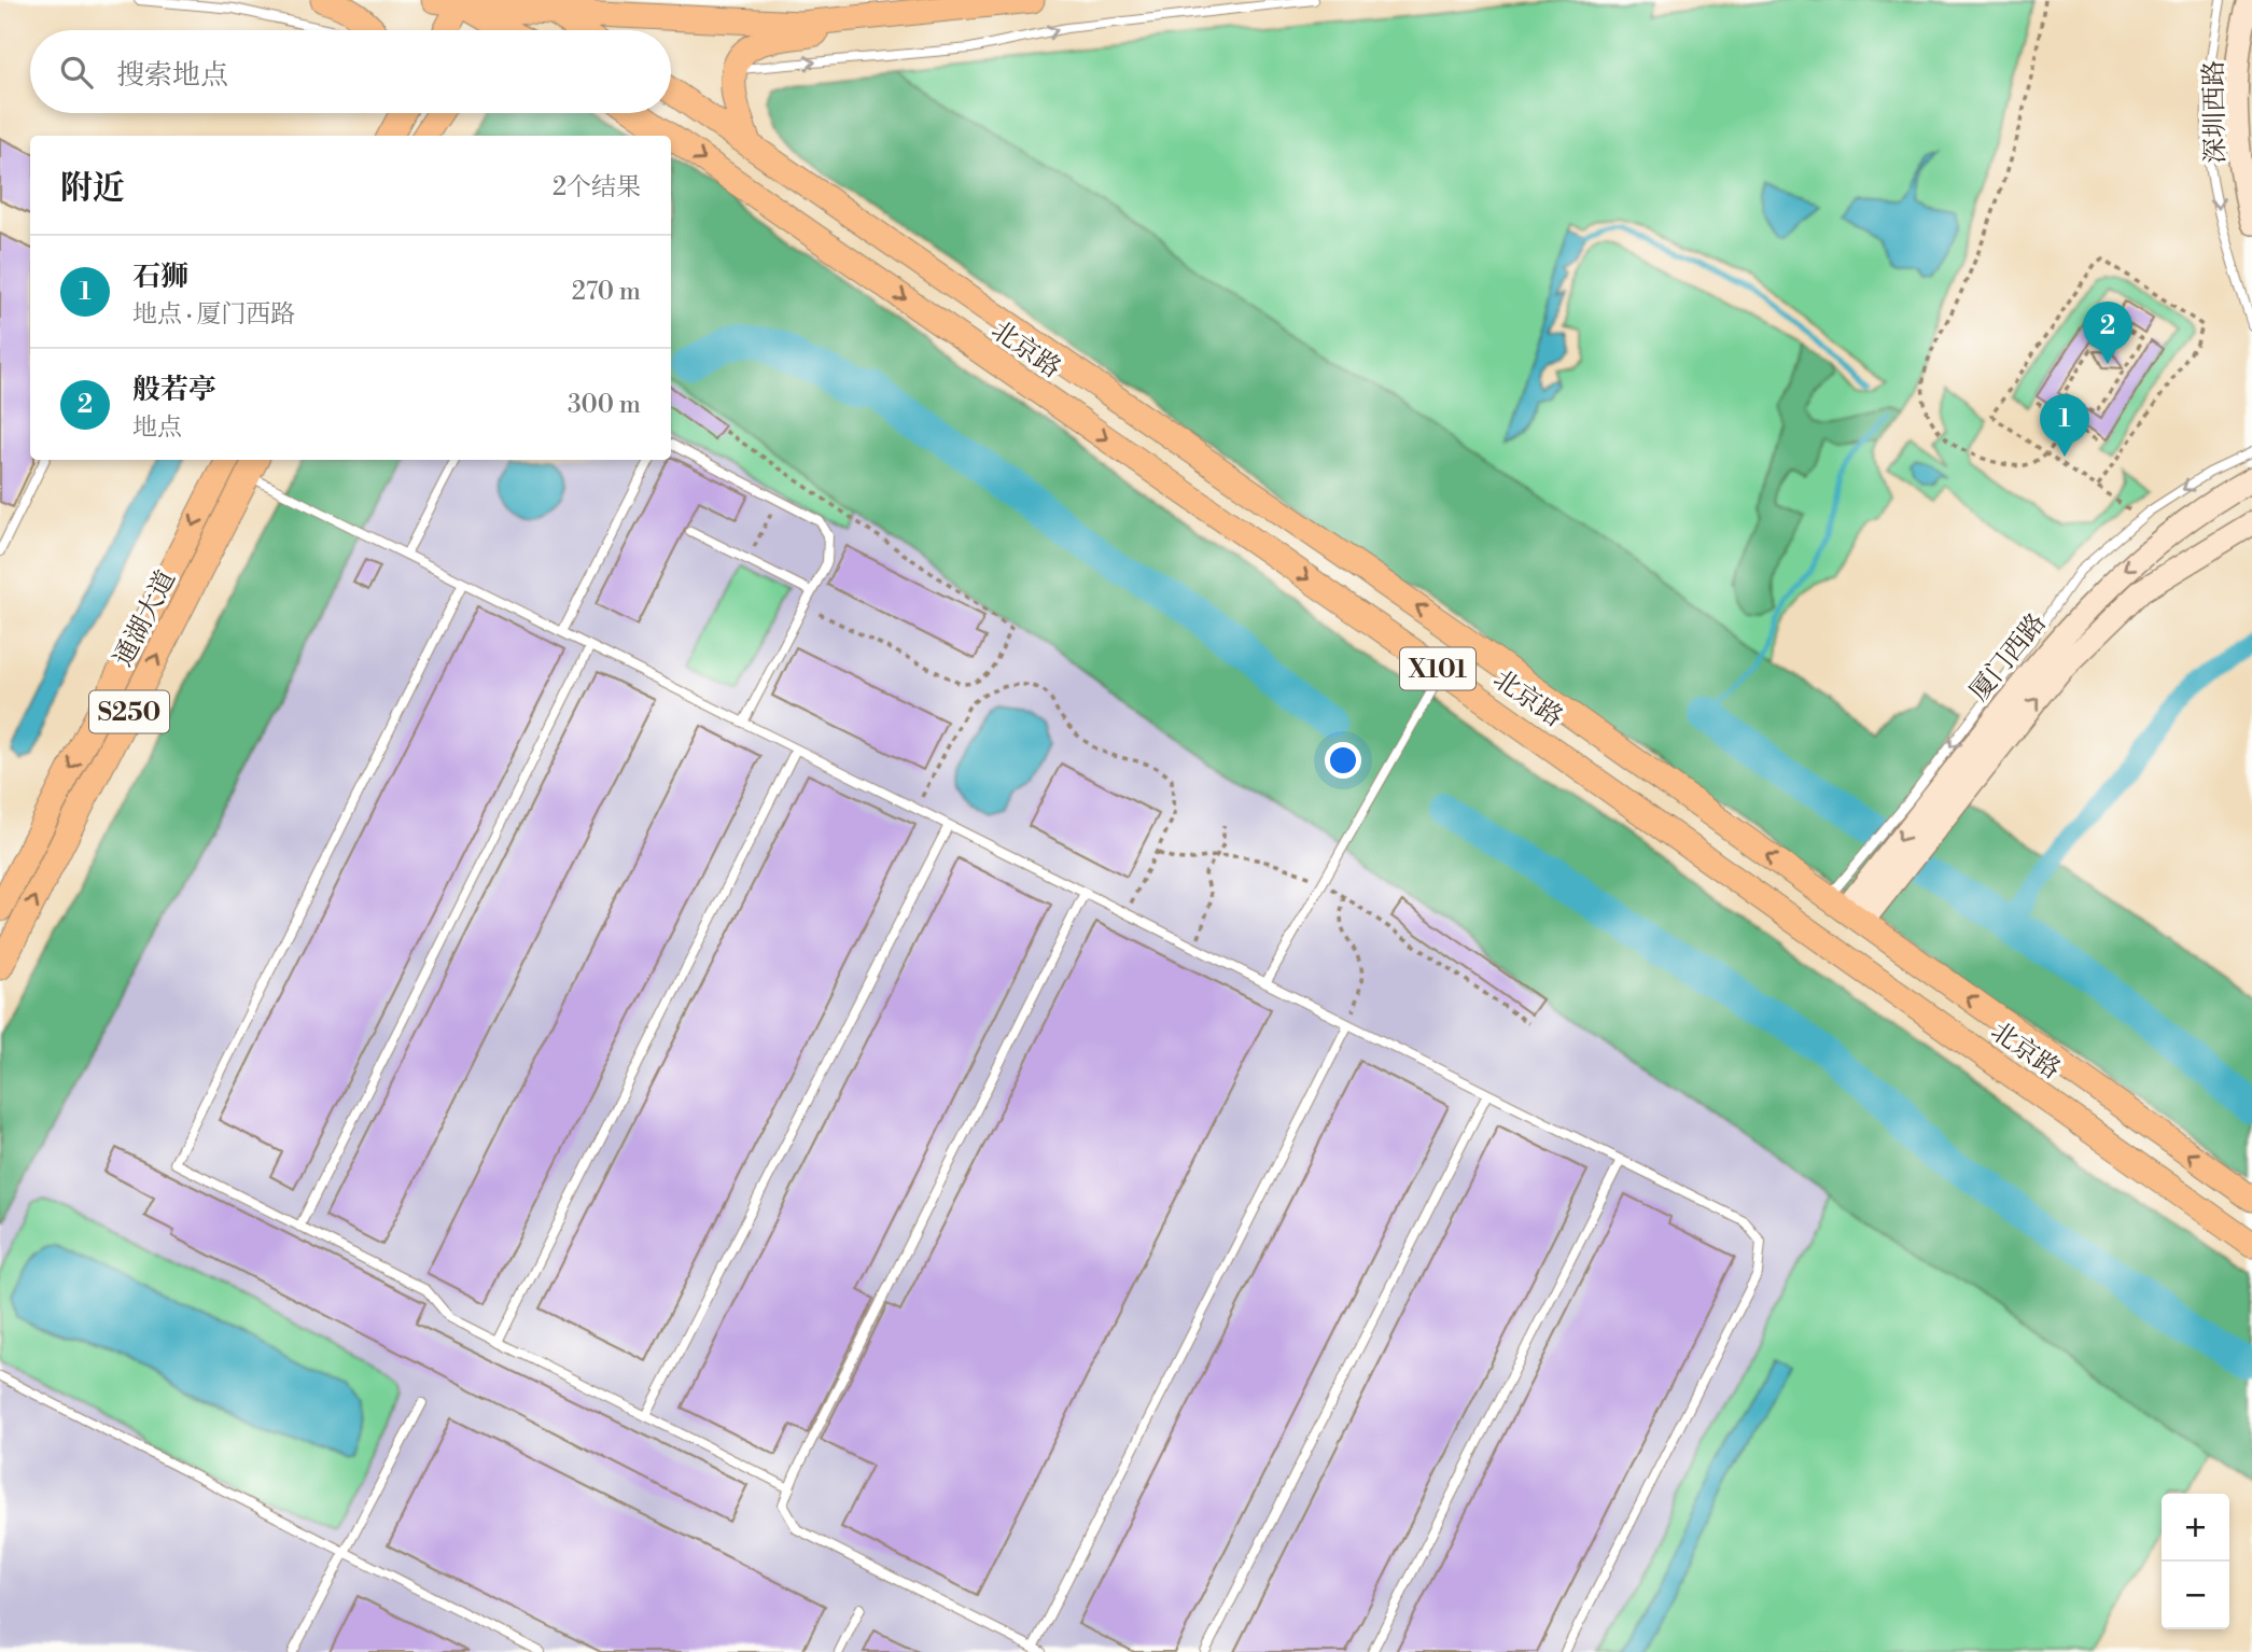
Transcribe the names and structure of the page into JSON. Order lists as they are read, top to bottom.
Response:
{
  "streets": {
    "main road": [
      "北京路",
      "通湖大道",
      "X101",
      "S250"
    ],
    "street": ["深圳西路", "厦门西路"]
  },
  "crossings": [
    ["北京路", "厦门西路"]
  ],
  "page": {
    "search": "搜索地点",
    "heading": ["附近", "2个结果"],
    "list": [
      {
        "mark": "1",
        "name": "石狮",
        "note": "地点 · 厦门西路",
        "value": "270 m"
      },
      {
        "mark": "2",
        "name": "般若亭",
        "note": "地点",
        "value": "300 m"
      }
    ],
    "pins": ["2", "1"],
    "map_buttons": ["+", "−"]
  }
}
